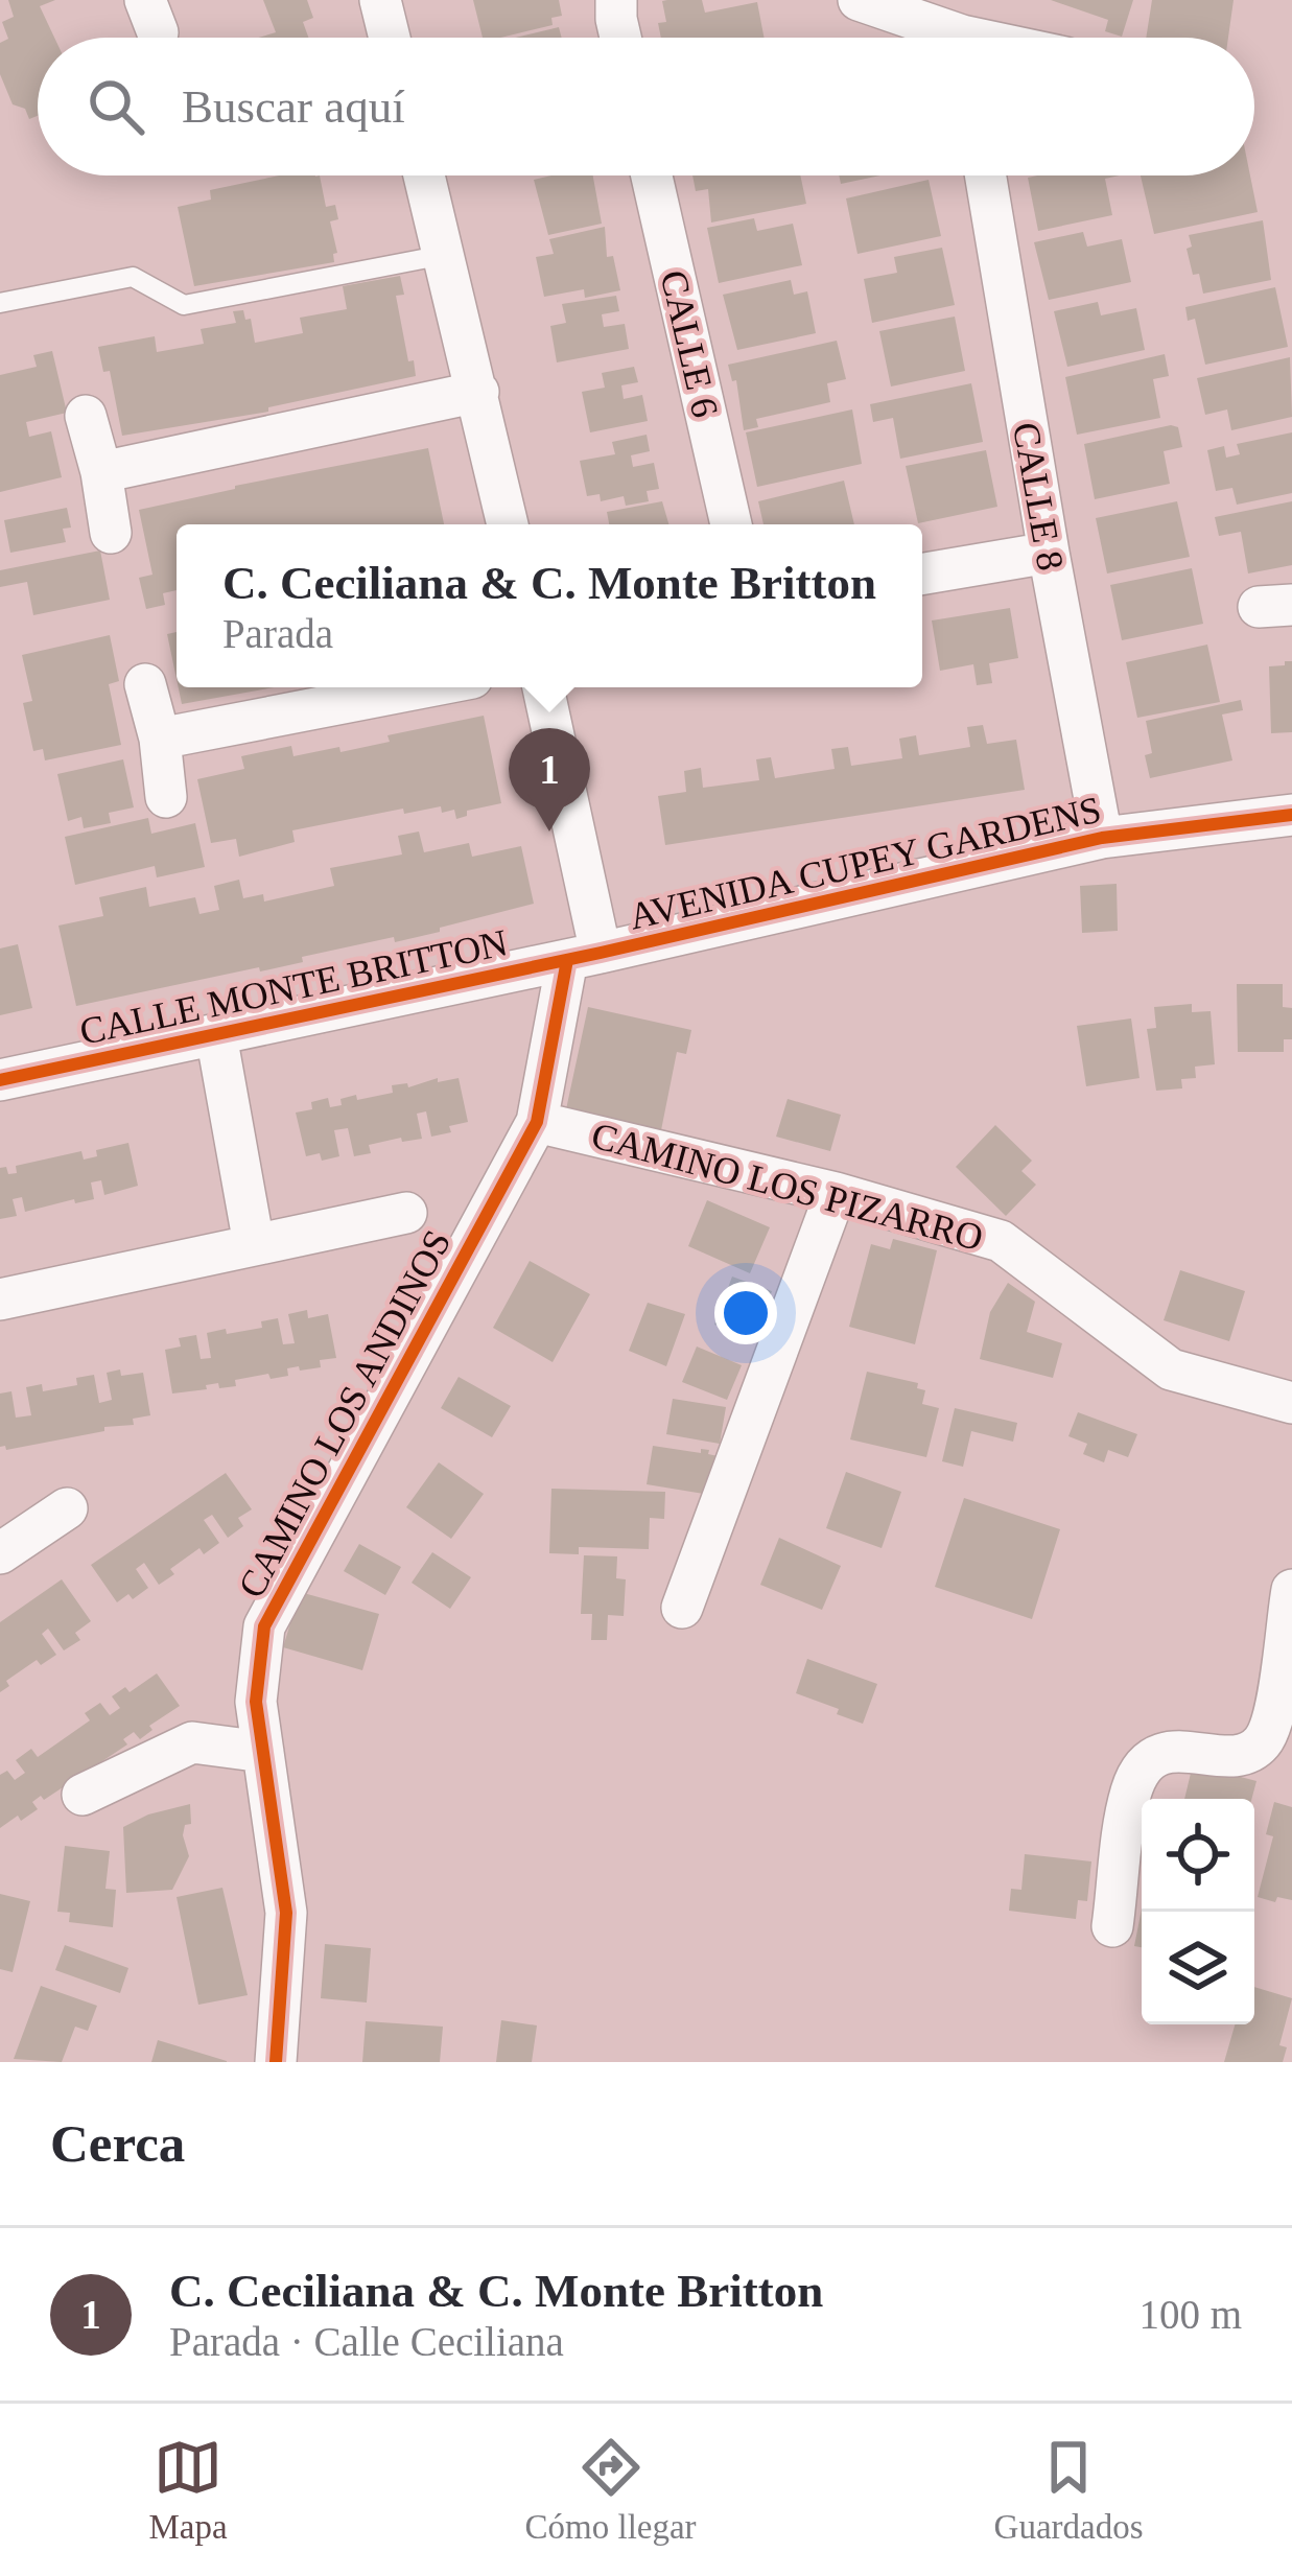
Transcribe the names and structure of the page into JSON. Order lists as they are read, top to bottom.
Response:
{
  "streets": {
    "street": [
      "CALLE 6",
      "CALLE 8",
      "AVENIDA CUPEY GARDENS",
      "CALLE MONTE BRITTON",
      "CAMINO LOS PIZARRO",
      "CAMINO LOS ANDINOS"
    ]
  },
  "crossings": [
    ["CALLE 8", "AVENIDA CUPEY GARDENS"],
    ["AVENIDA CUPEY GARDENS", "CALLE MONTE BRITTON"],
    ["AVENIDA CUPEY GARDENS", "CAMINO LOS ANDINOS"],
    ["CALLE MONTE BRITTON", "CAMINO LOS ANDINOS"],
    ["CAMINO LOS PIZARRO", "CAMINO LOS ANDINOS"]
  ],
  "page": {
    "search": "Buscar aquí",
    "popup": ["C. Ceciliana & C. Monte Britton", "Parada"],
    "pins": "1",
    "heading": "Cerca",
    "list": [
      {
        "mark": "1",
        "name": "C. Ceciliana & C. Monte Britton",
        "note": "Parada · Calle Ceciliana",
        "value": "100 m"
      }
    ],
    "nav": ["Mapa", "Cómo llegar", "Guardados"]
  }
}
